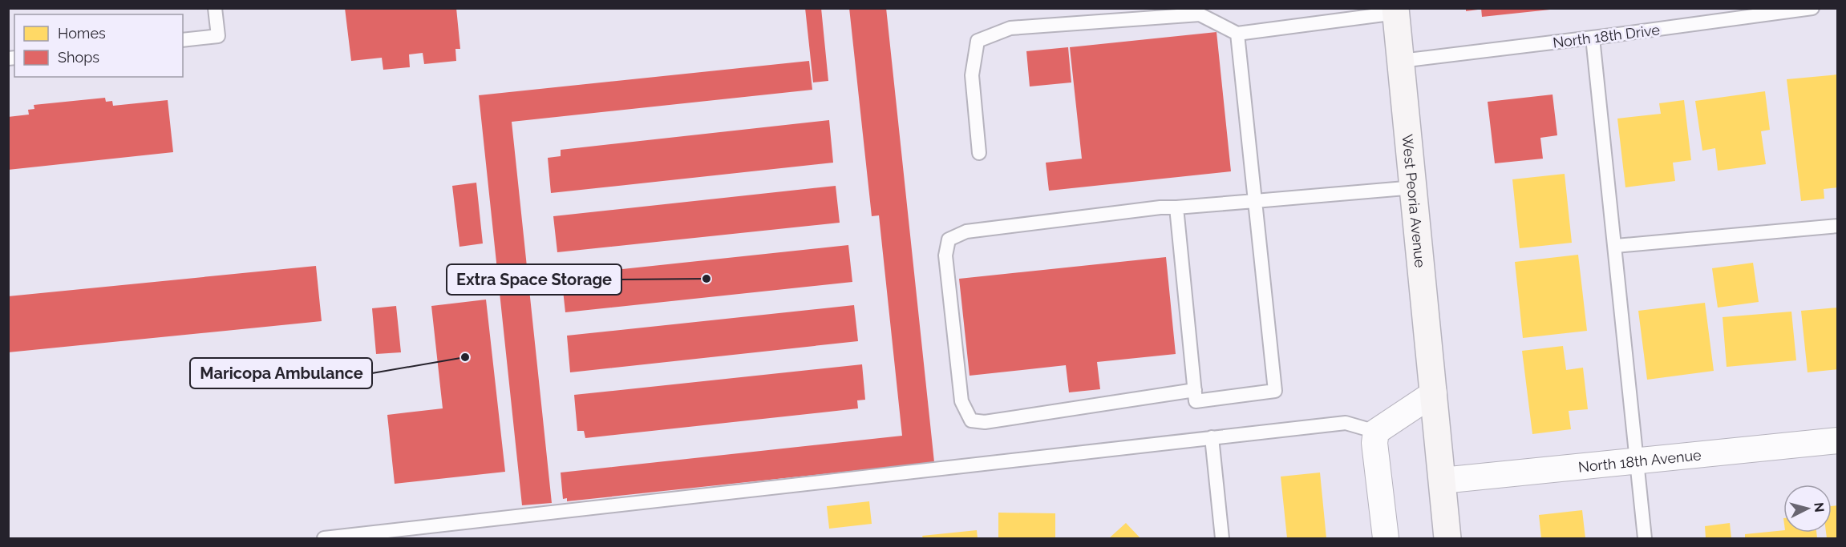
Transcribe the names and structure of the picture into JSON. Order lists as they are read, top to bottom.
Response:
{
  "streets": {
    "main road": ["West Peoria Avenue"],
    "street": ["North 18th Avenue"],
    "lane": ["North 18th Drive"]
  },
  "crossings": [
    ["North 18th Drive", "West Peoria Avenue"],
    ["West Peoria Avenue", "North 18th Avenue"]
  ],
  "places": ["Extra Space Storage", "Maricopa Ambulance"],
  "legend": ["Homes", "Shops"],
  "north": "right"
}
